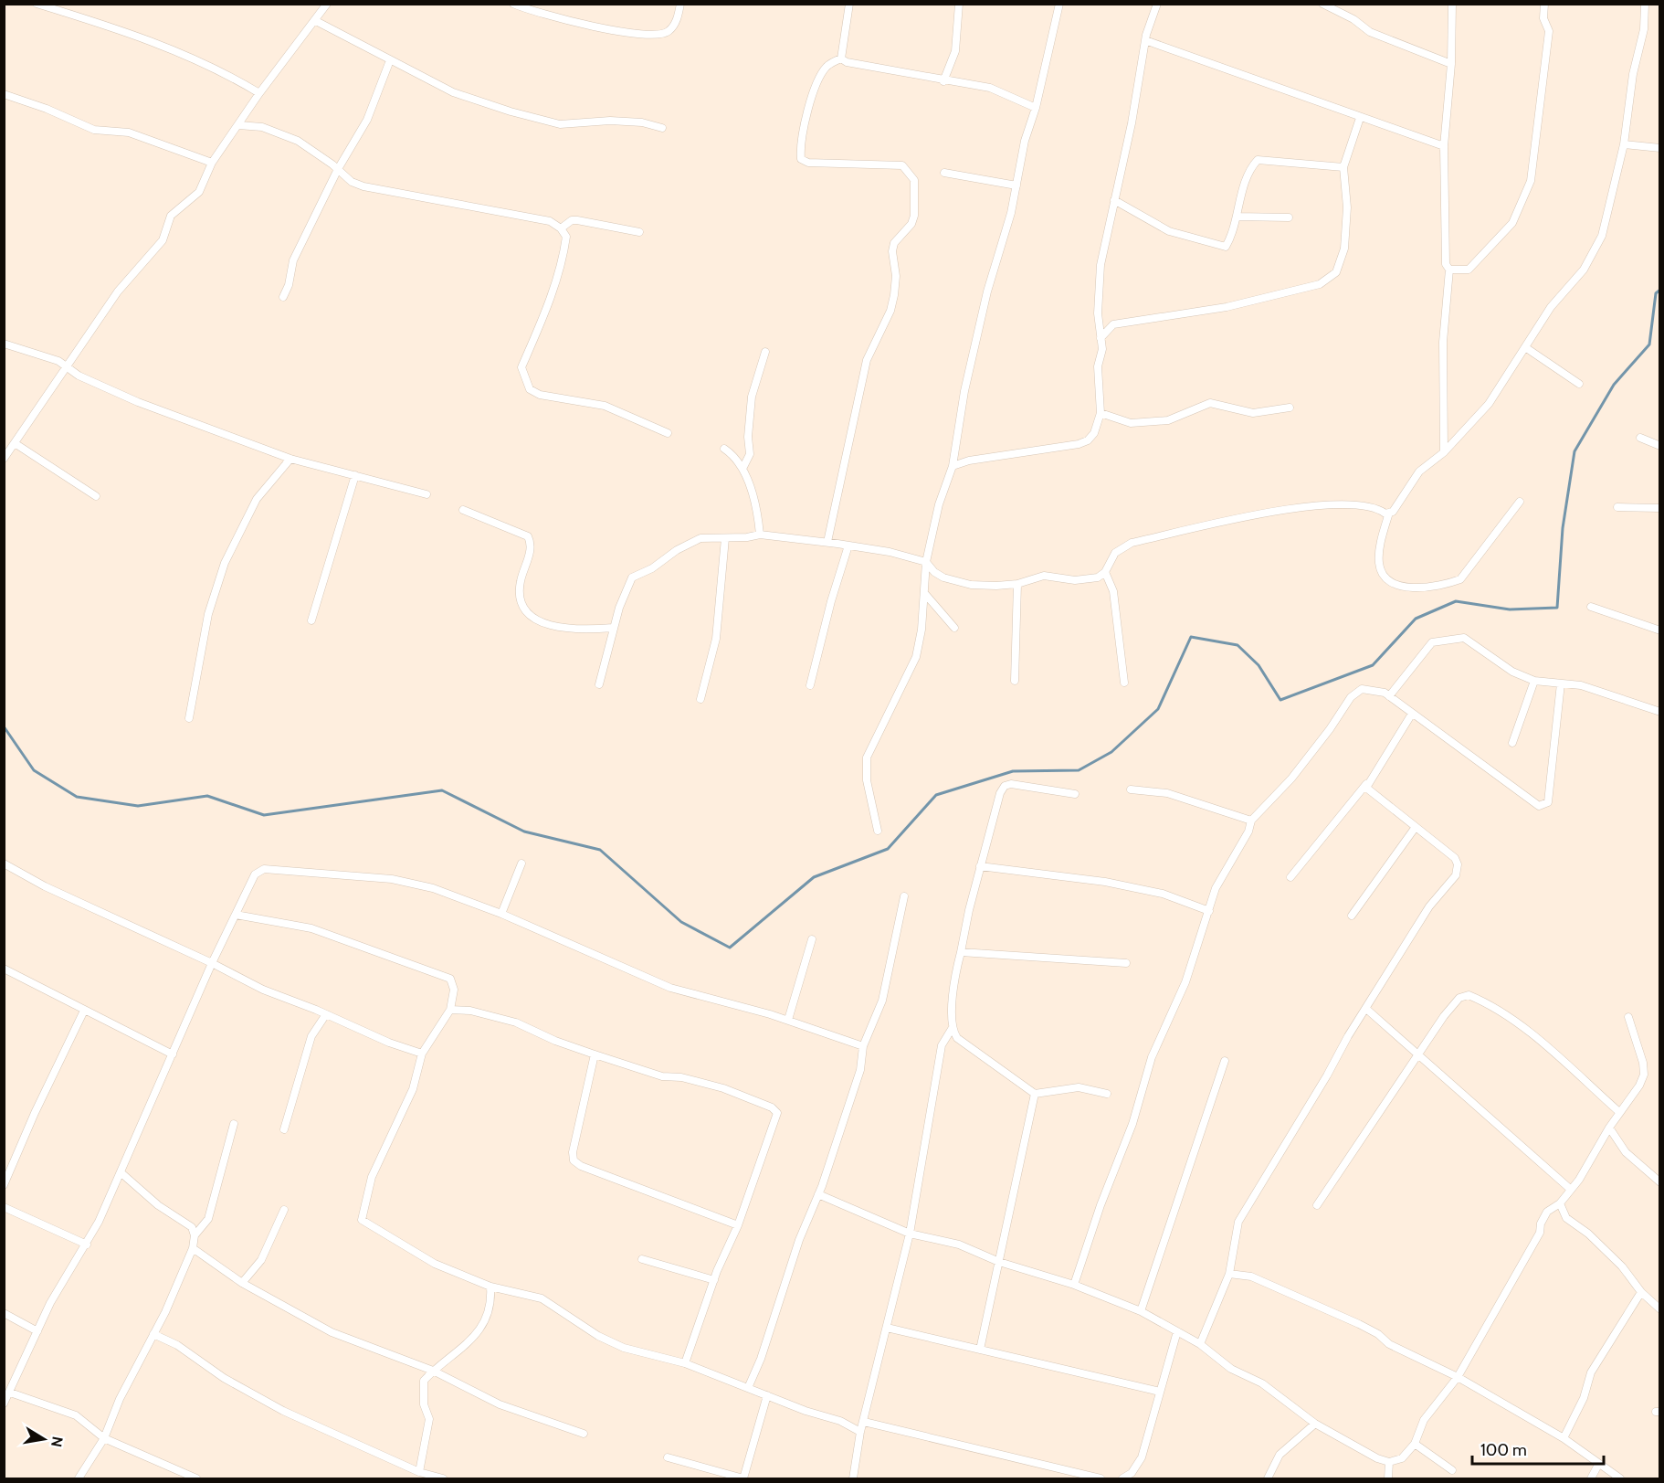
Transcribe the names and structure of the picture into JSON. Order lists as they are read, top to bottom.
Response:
{
  "scale_bar": "100 m",
  "north": "right"
}
